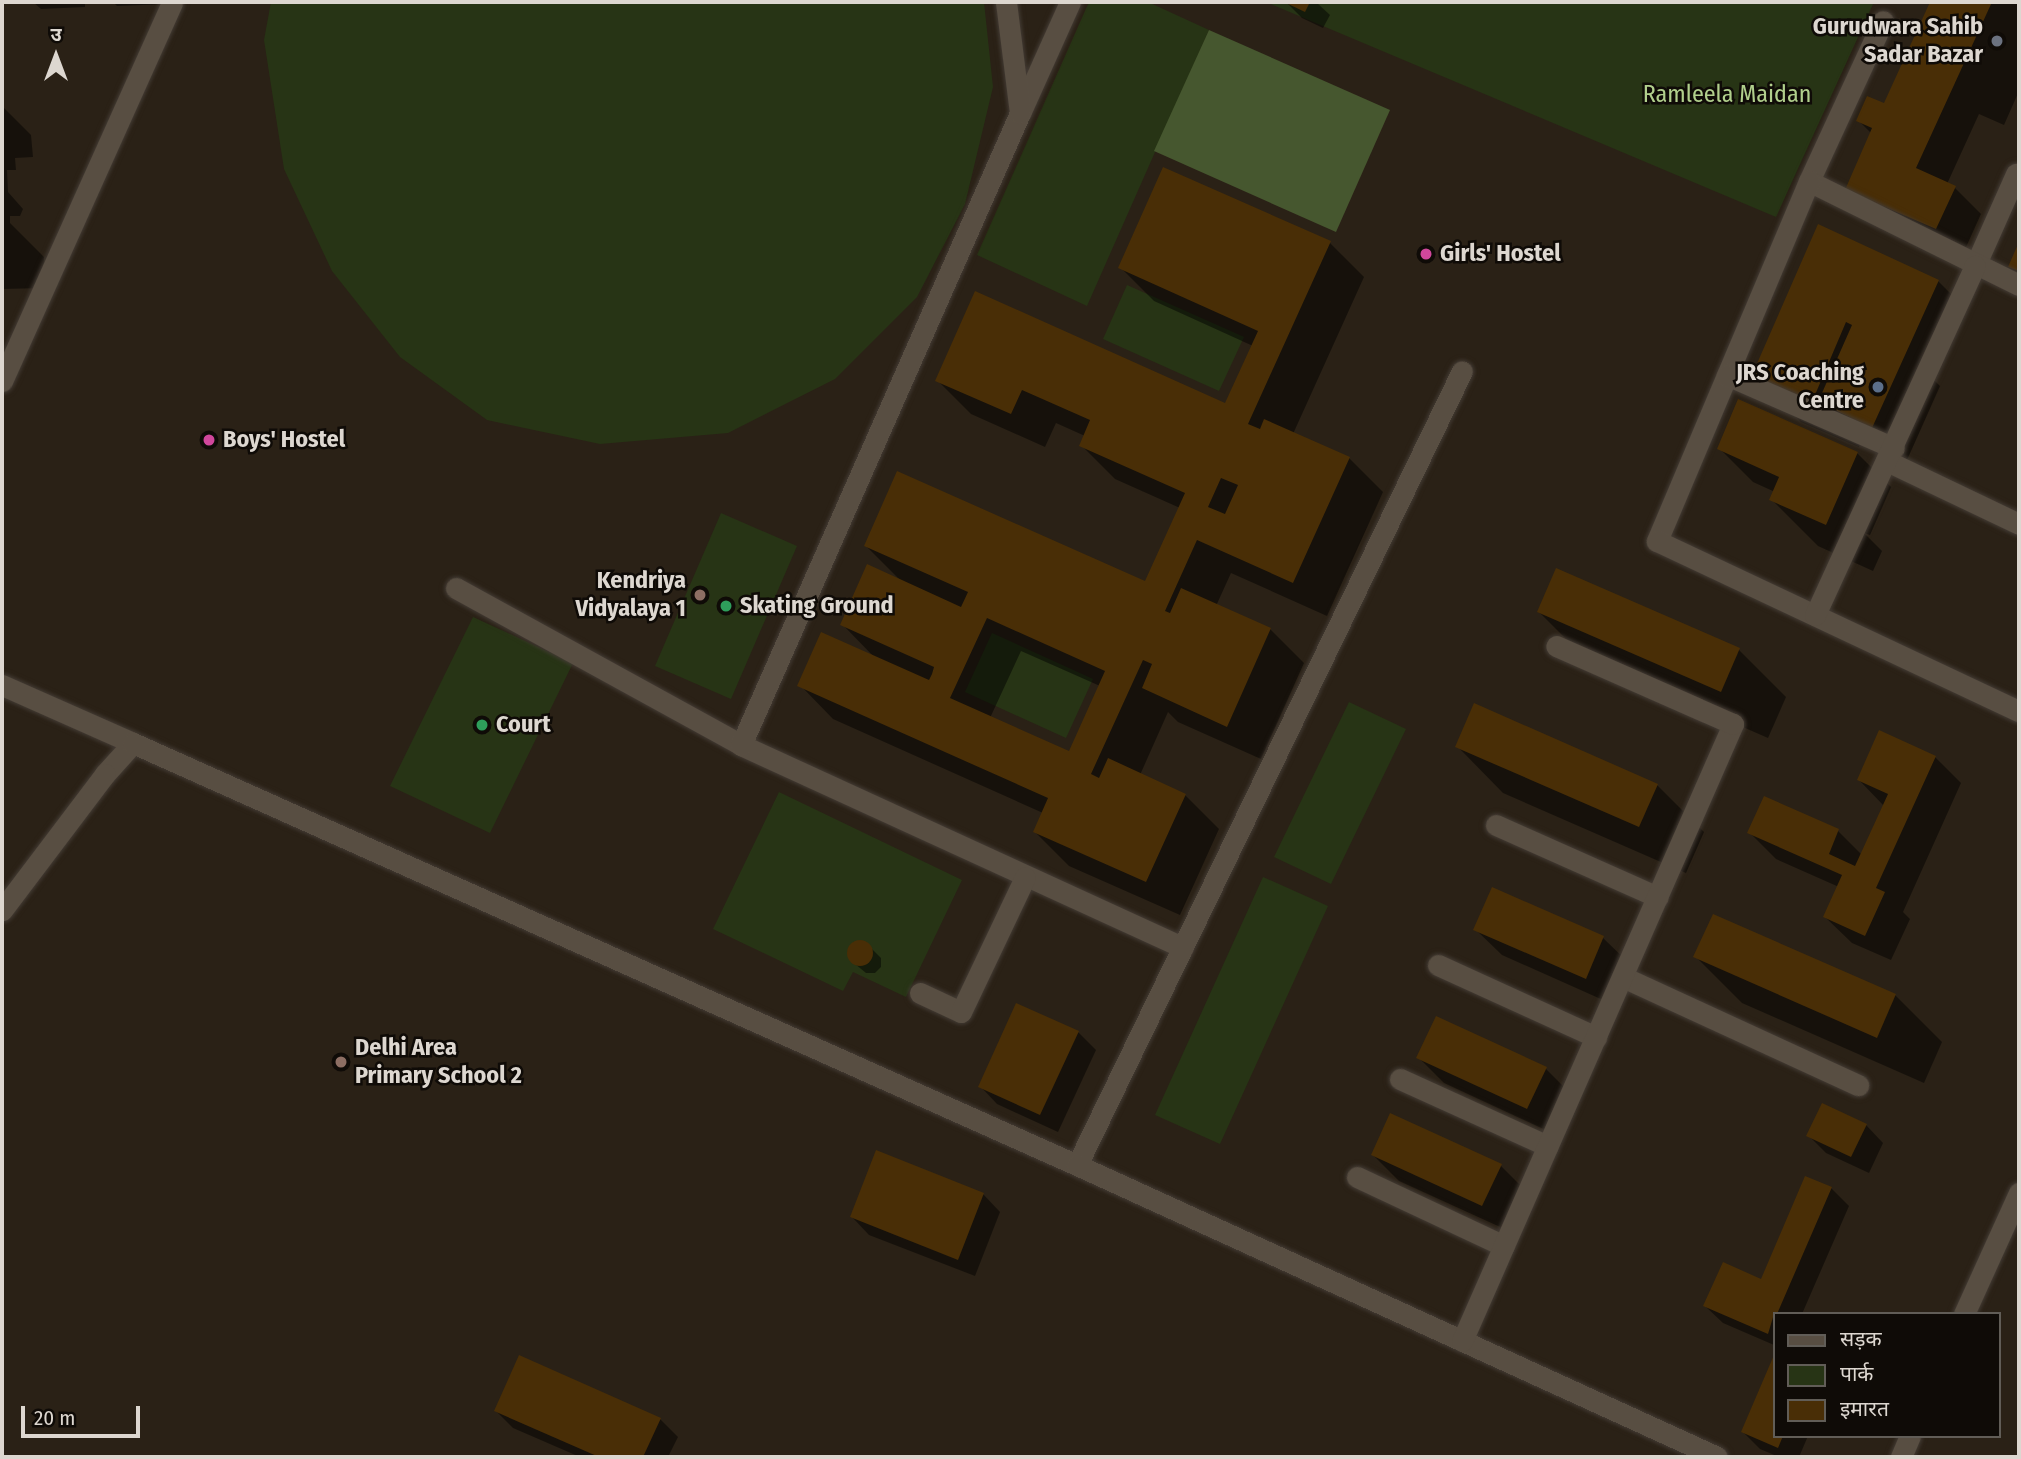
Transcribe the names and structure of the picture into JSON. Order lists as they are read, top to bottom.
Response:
{
  "parks": ["Ramleela Maidan"],
  "places": [
    "Gurudwara Sahib Sadar Bazar",
    "Girls' Hostel",
    "JRS Coaching Centre",
    "Boys' Hostel",
    "Kendriya Vidyalaya 1",
    "Skating Ground",
    "Court",
    "Delhi Area Primary School 2"
  ],
  "legend": ["सड़क", "पार्क", "इमारत"],
  "scale_bar": "20 m",
  "north": "top"
}
